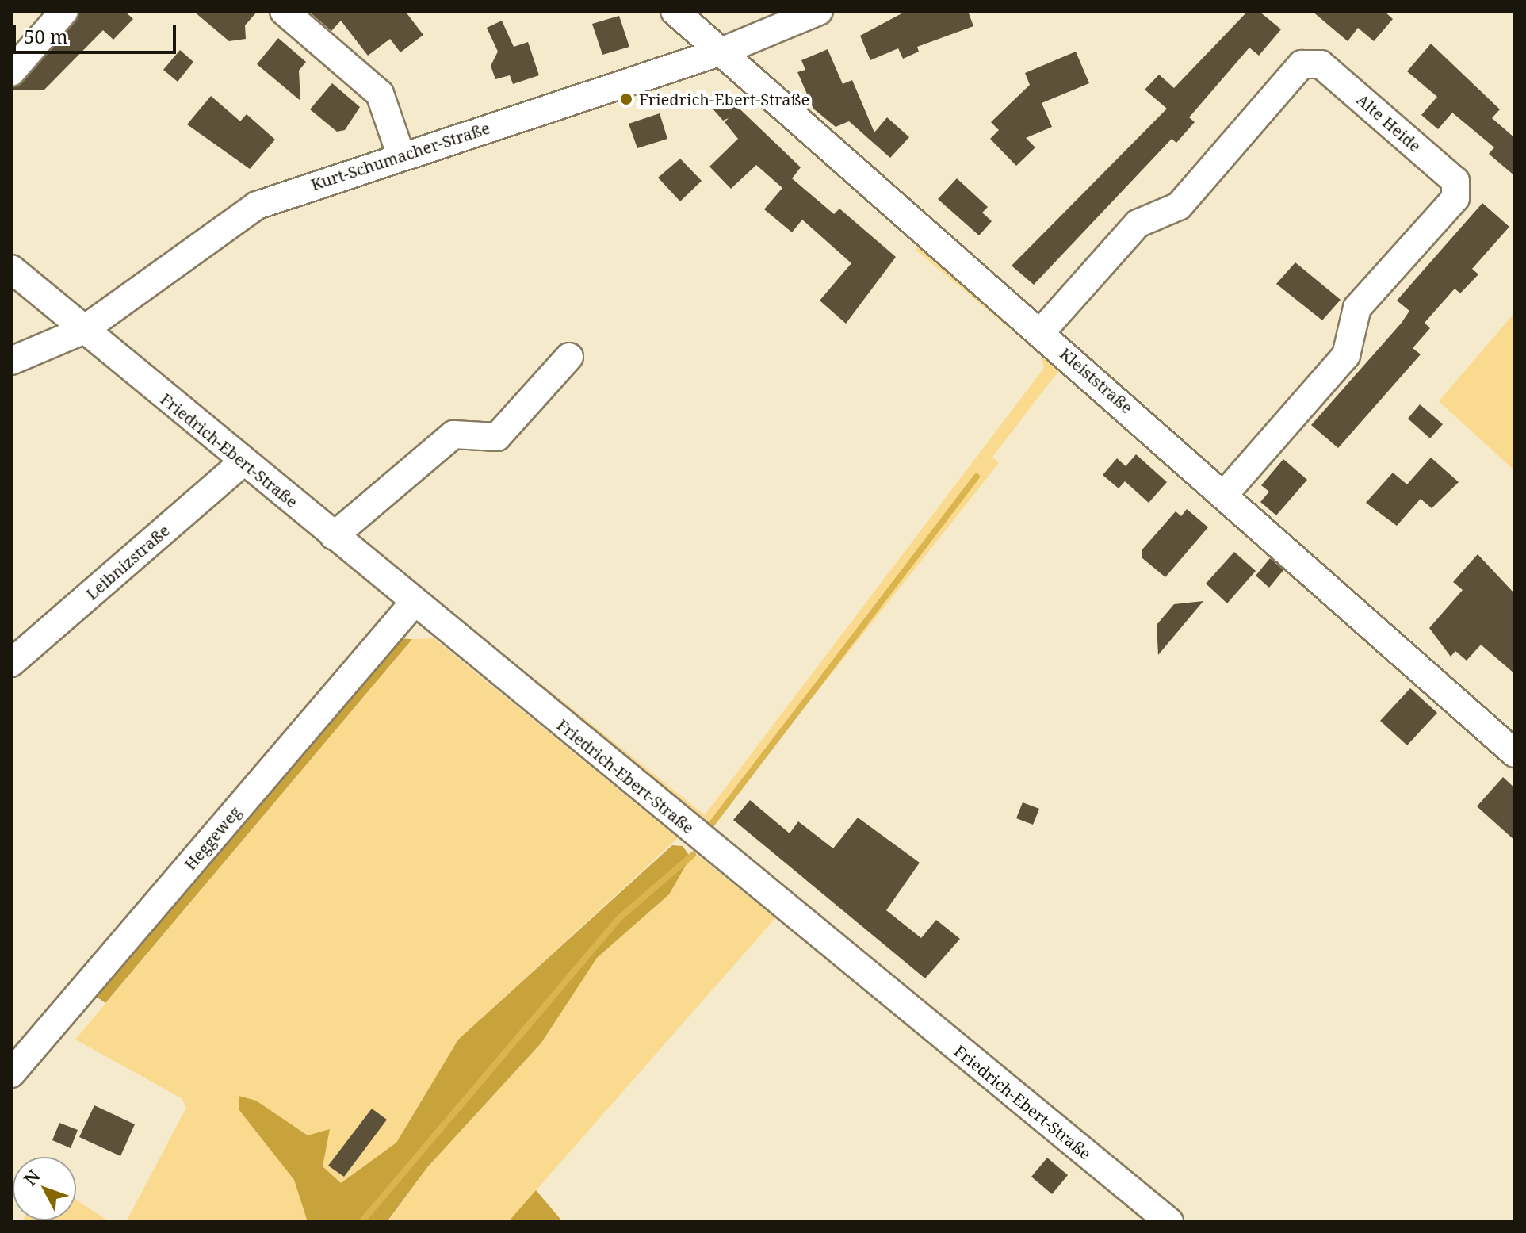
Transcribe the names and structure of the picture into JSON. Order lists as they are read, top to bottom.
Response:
{
  "streets": {
    "street": [
      "Alte Heide",
      "Kurt-Schumacher-Straße",
      "Kleiststraße",
      "Friedrich-Ebert-Straße",
      "Leibnizstraße",
      "Heggeweg"
    ]
  },
  "crossings": [
    ["Alte Heide", "Kleiststraße"],
    ["Kurt-Schumacher-Straße", "Kleiststraße"],
    ["Kurt-Schumacher-Straße", "Friedrich-Ebert-Straße"],
    ["Friedrich-Ebert-Straße", "Leibnizstraße"],
    ["Friedrich-Ebert-Straße", "Heggeweg"]
  ],
  "places": ["Friedrich-Ebert-Straße"],
  "scale_bar": "50 m",
  "north": "top left"
}
